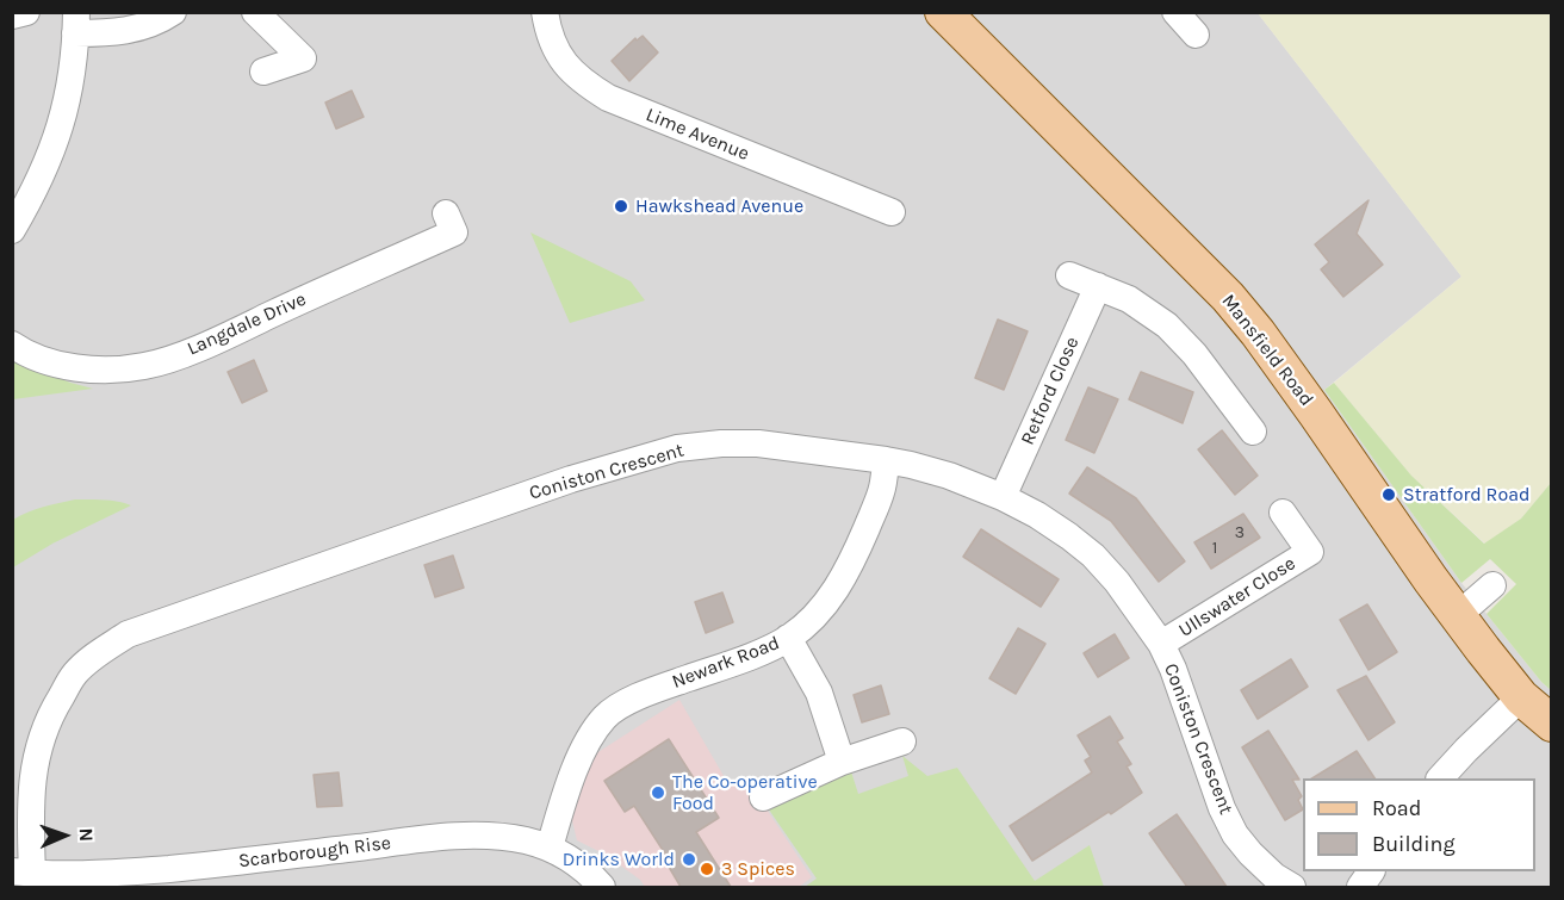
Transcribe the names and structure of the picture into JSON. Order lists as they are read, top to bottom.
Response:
{
  "streets": {
    "main road": ["Mansfield Road"],
    "street": [
      "Lime Avenue",
      "Langdale Drive",
      "Retford Close",
      "Coniston Crescent",
      "Ullswater Close",
      "Newark Road",
      "Scarborough Rise"
    ]
  },
  "crossings": [
    ["Retford Close", "Coniston Crescent"],
    ["Coniston Crescent", "Ullswater Close"],
    ["Coniston Crescent", "Newark Road"],
    ["Coniston Crescent", "Scarborough Rise"],
    ["Newark Road", "Scarborough Rise"]
  ],
  "places": [
    "Hawkshead Avenue",
    "Stratford Road",
    "The Co-operative Food",
    "Drinks World",
    "3 Spices"
  ],
  "house_numbers": ["3", "1"],
  "legend": ["Road", "Building"],
  "north": "right"
}
